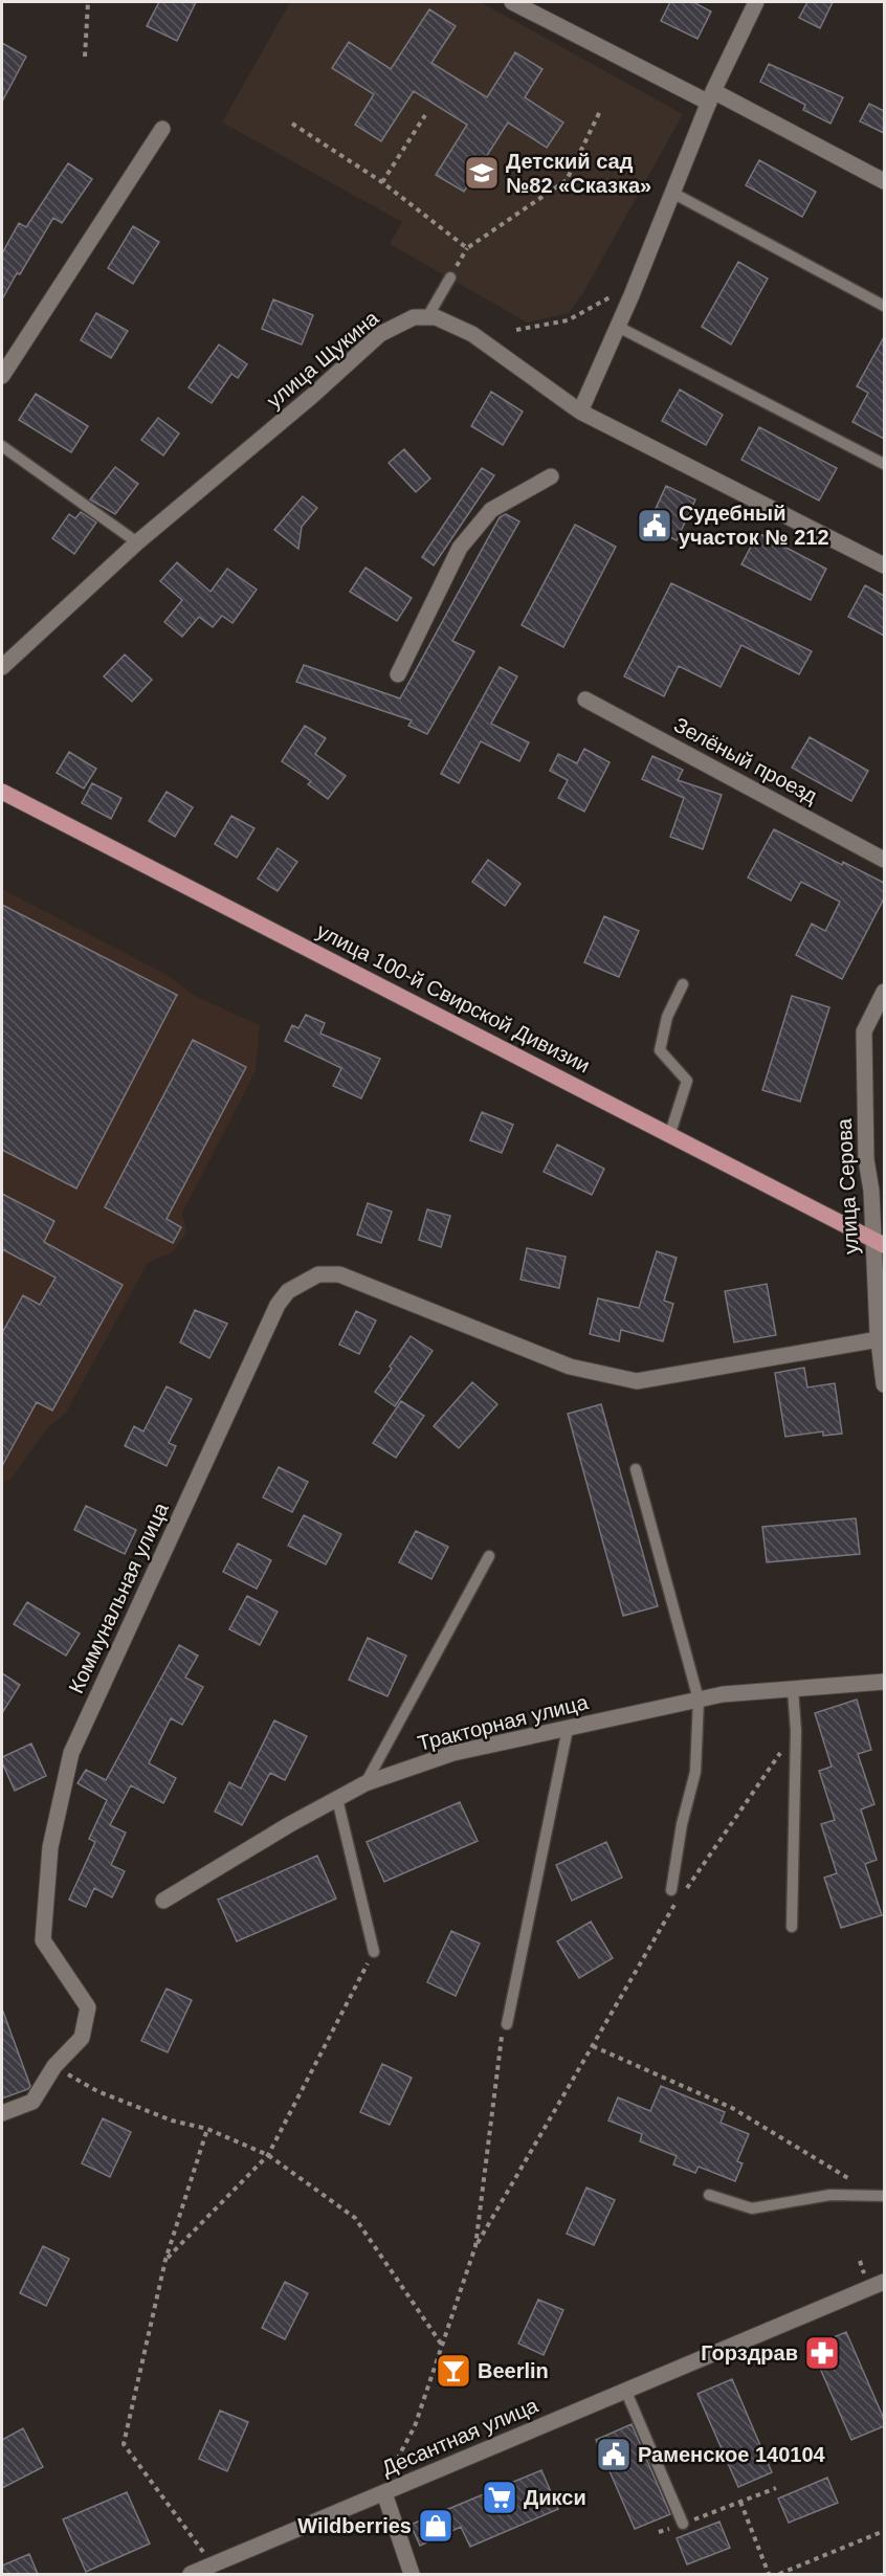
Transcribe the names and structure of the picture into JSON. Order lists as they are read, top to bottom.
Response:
{
  "streets": {
    "main road": ["улица 100-й Свирской Дивизии"],
    "street": [
      "улица Щукина",
      "Зелёный проезд",
      "улица Серова",
      "Коммунальная улица",
      "Тракторная улица",
      "Десантная улица"
    ]
  },
  "crossings": [
    ["улица 100-й Свирской Дивизии", "улица Серова"],
    ["улица Серова", "Коммунальная улица"]
  ],
  "places": {
    "school or university": ["Детский сад №82 «Сказка»"],
    "public building": ["Судебный участок № 212", "Раменское 140104"],
    "pharmacy": ["Горздрав"],
    "bar": ["Beerlin"],
    "supermarket": ["Дикси"],
    "shop": ["Wildberries"]
  }
}
